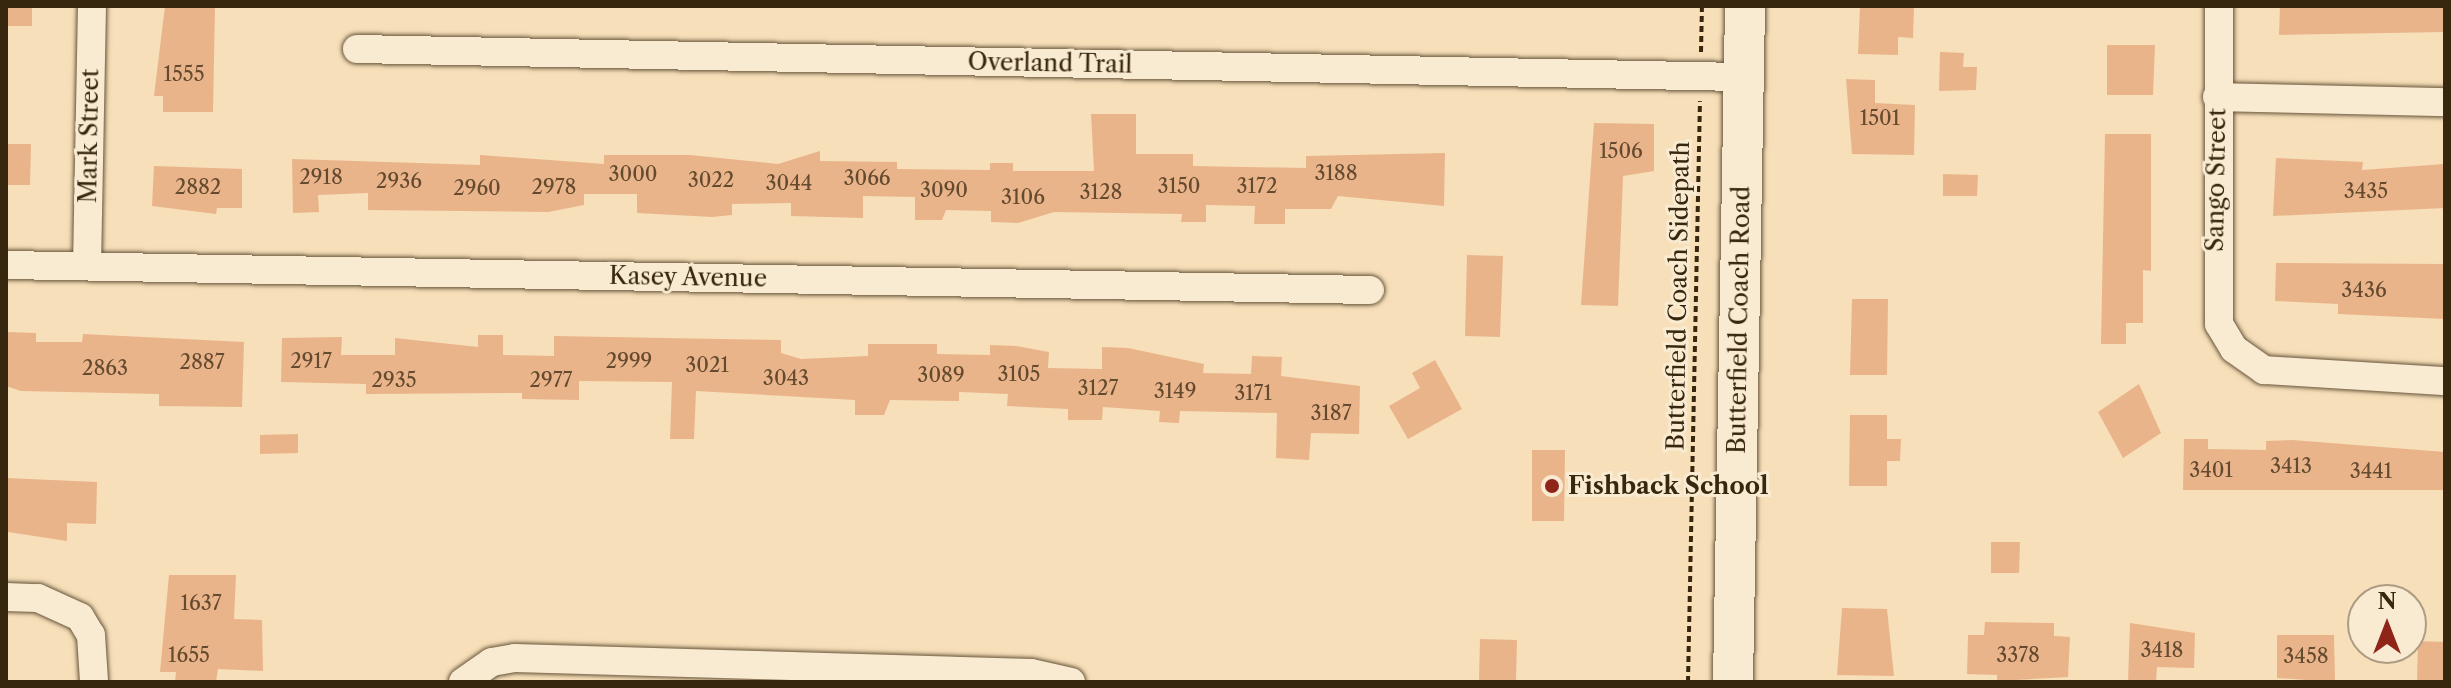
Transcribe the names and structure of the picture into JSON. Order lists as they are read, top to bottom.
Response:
{
  "streets": {
    "main road": ["Butterfield Coach Road"],
    "street": [
      "Overland Trail",
      "Mark Street",
      "Sango Street",
      "Kasey Avenue"
    ],
    "path": ["Butterfield Coach Sidepath"]
  },
  "crossings": [
    ["Overland Trail", "Butterfield Coach Road"],
    ["Mark Street", "Kasey Avenue"]
  ],
  "places": ["Fishback School"],
  "house_numbers": [
    "1555",
    "1501",
    "1506",
    "3188",
    "3000",
    "2918",
    "3066",
    "3022",
    "2936",
    "3044",
    "3150",
    "3172",
    "2882",
    "2978",
    "2960",
    "3090",
    "3435",
    "3128",
    "3106",
    "3436",
    "2917",
    "2999",
    "2887",
    "3021",
    "2863",
    "3105",
    "3089",
    "3043",
    "2935",
    "2977",
    "3127",
    "3149",
    "3171",
    "3187",
    "3413",
    "3401",
    "3441",
    "1637",
    "3418",
    "1655",
    "3378",
    "3458"
  ],
  "north": "top"
}
